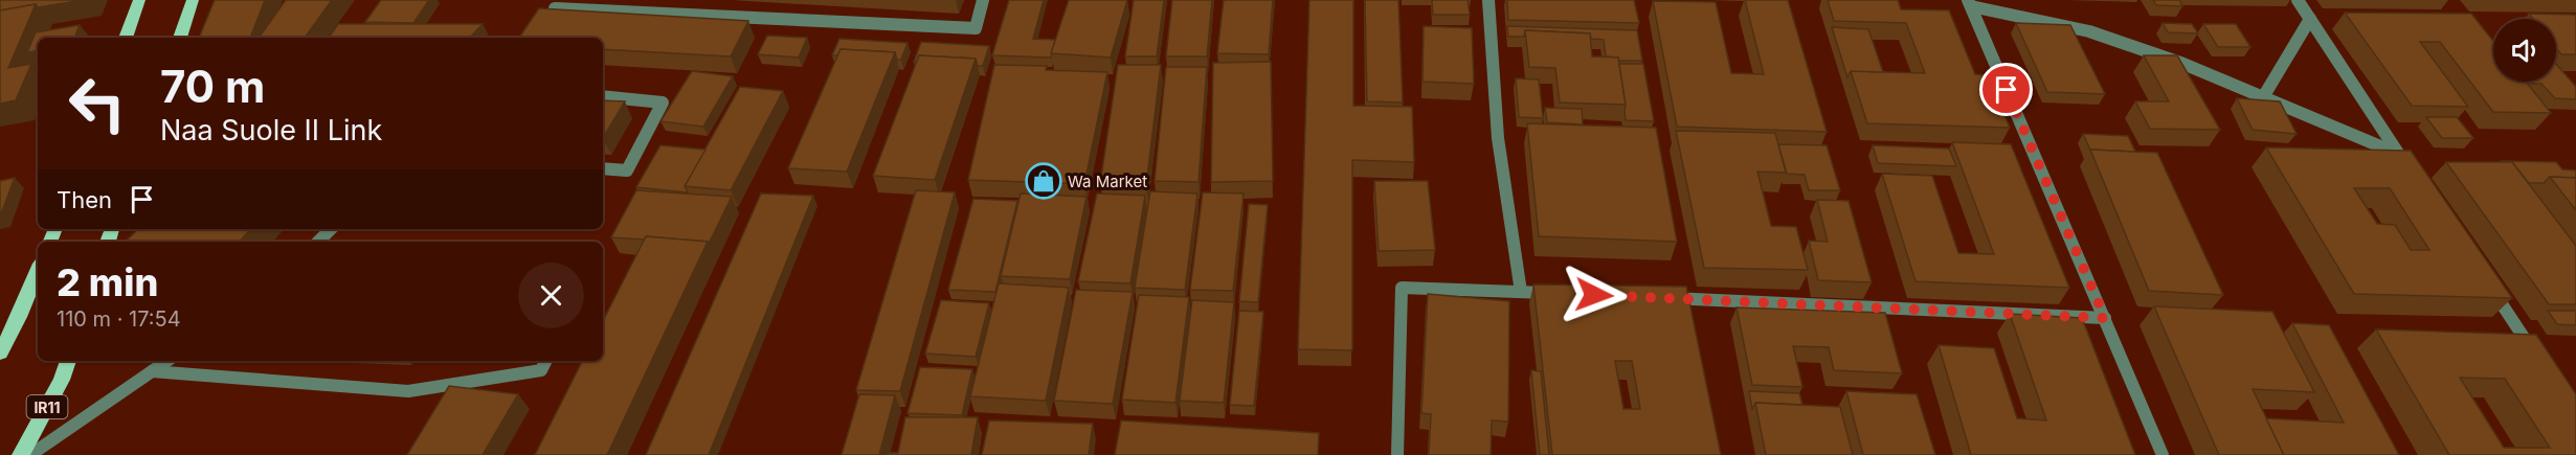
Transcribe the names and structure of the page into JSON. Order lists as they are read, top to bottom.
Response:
{
  "streets": {
    "main road": ["IR11"]
  },
  "places": {
    "shop": ["Wa Market"]
  },
  "page": {
    "turn": ["70 m", "Naa Suole II Link"],
    "then": "Then",
    "heading": ["2 min", "110 m · 17:54"]
  }
}
